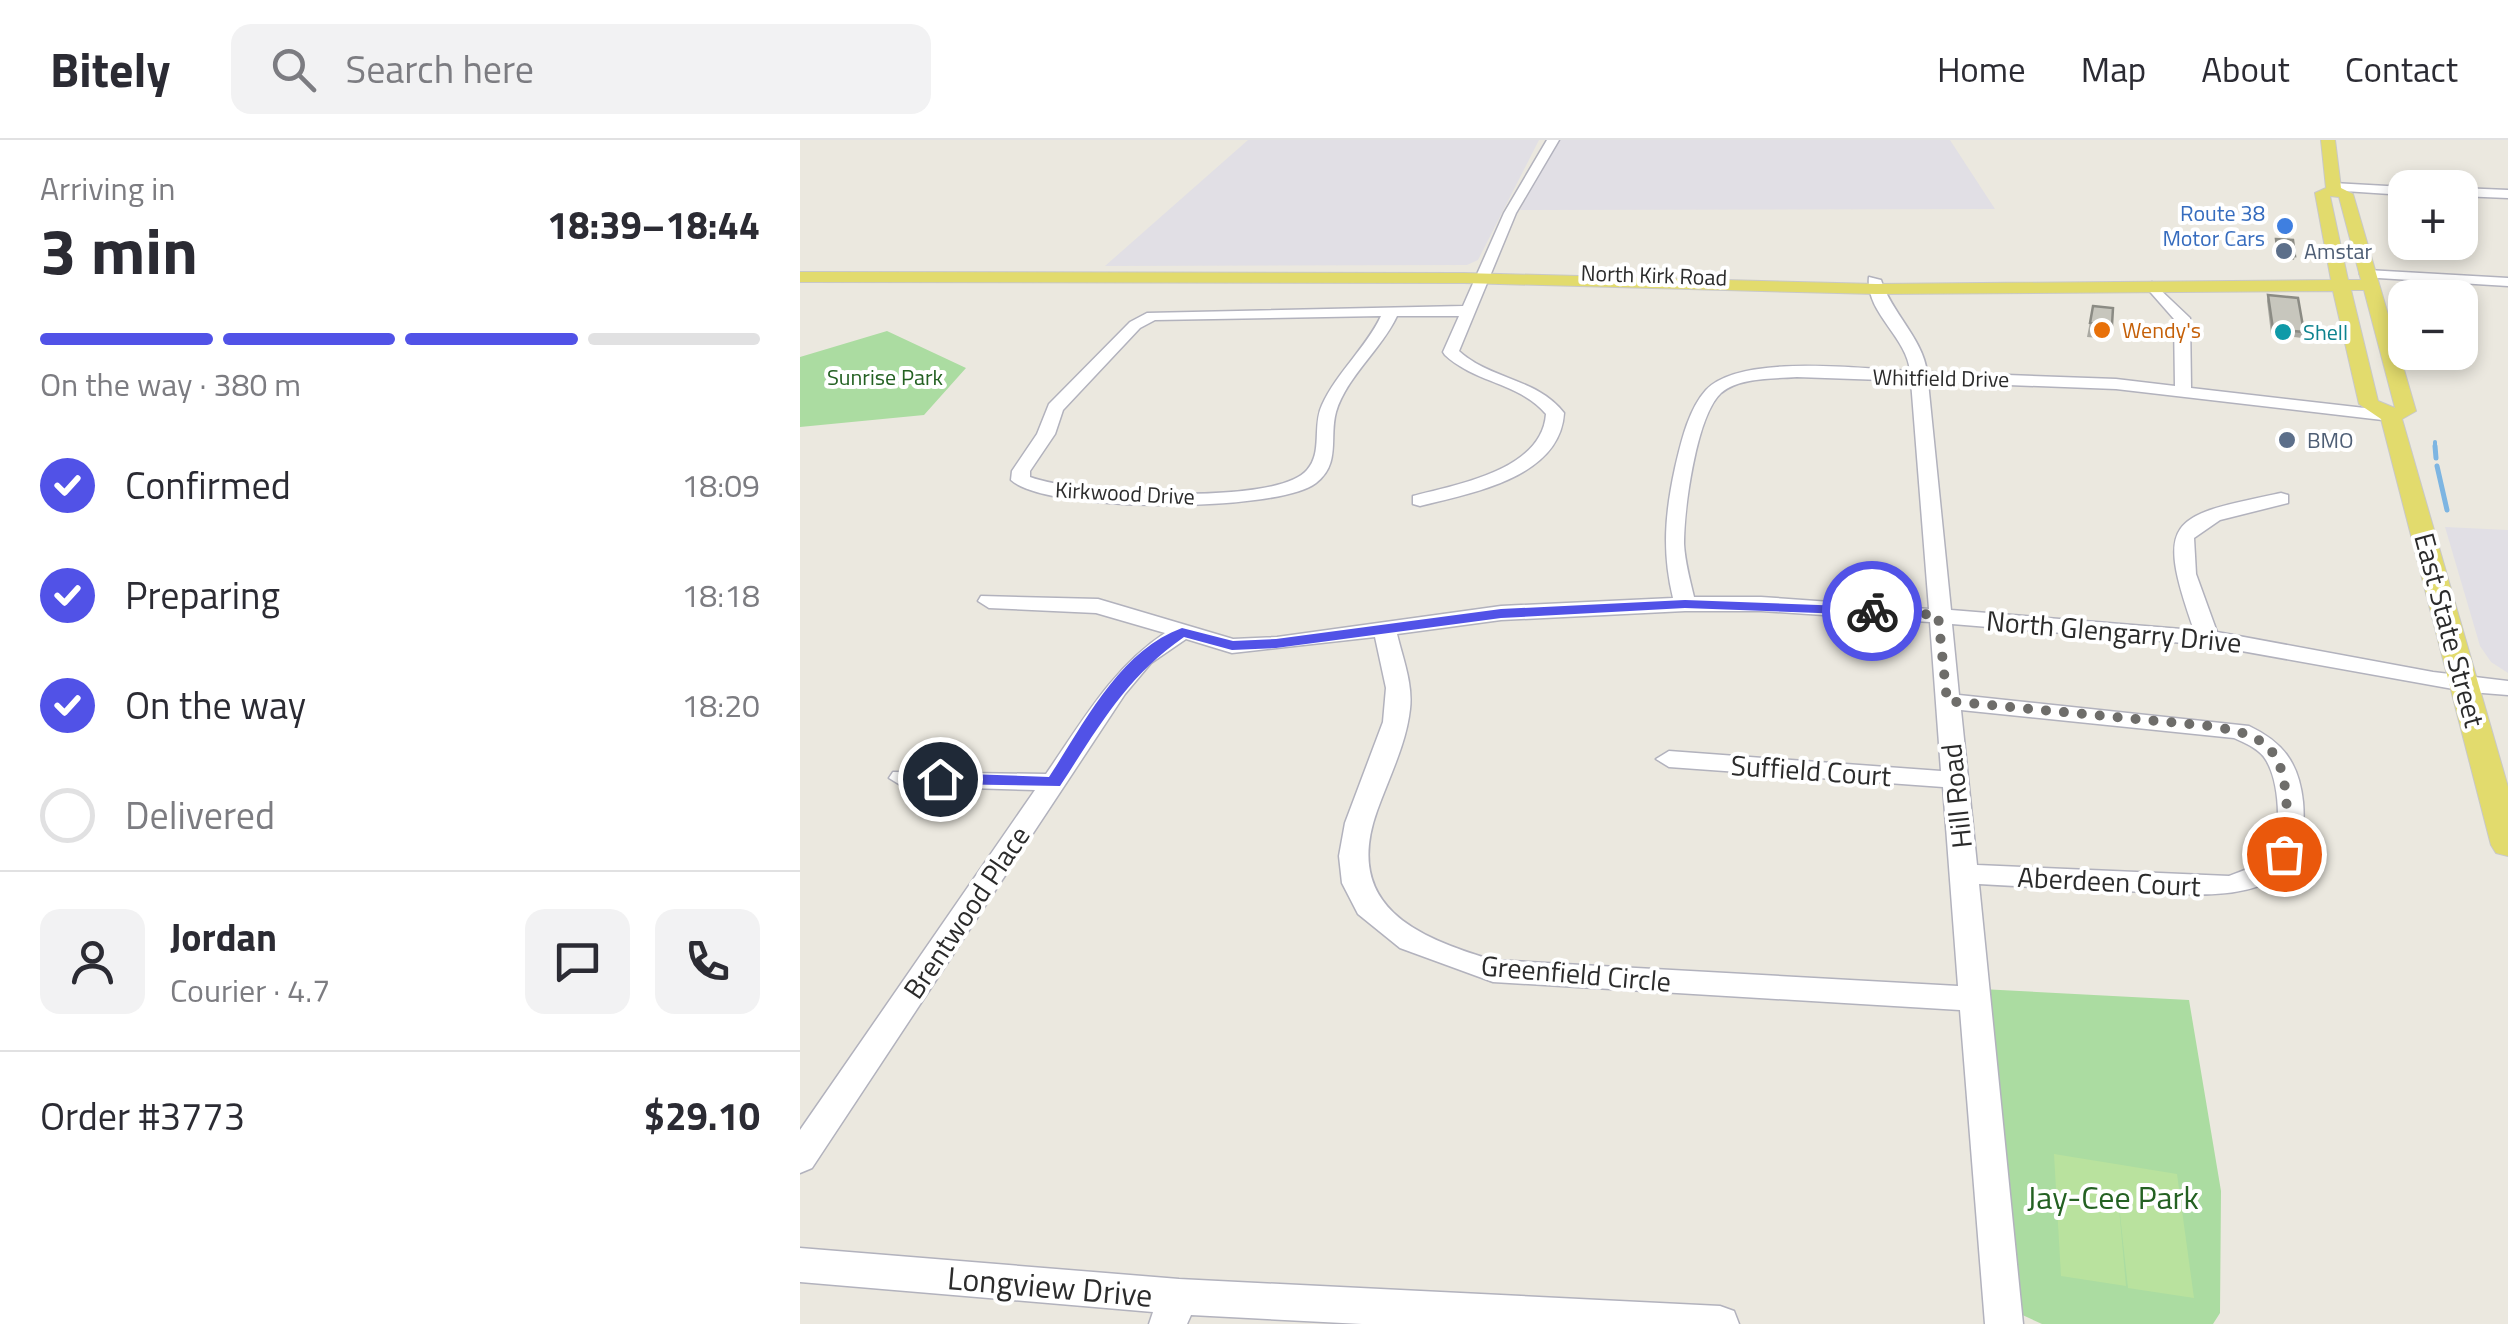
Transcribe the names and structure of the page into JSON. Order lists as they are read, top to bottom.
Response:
{
  "streets": {
    "main road": ["North Kirk Road", "East State Street"],
    "street": [
      "Whitfield Drive",
      "Kirkwood Drive",
      "North Glengarry Drive",
      "Suffield Court",
      "Hill Road",
      "Aberdeen Court",
      "Brentwood Place",
      "Greenfield Circle",
      "Longview Drive"
    ]
  },
  "crossings": [
    ["North Kirk Road", "East State Street"],
    ["North Kirk Road", "Hill Road"],
    ["Whitfield Drive", "East State Street"],
    ["Whitfield Drive", "North Glengarry Drive"],
    ["Whitfield Drive", "Hill Road"],
    ["East State Street", "North Glengarry Drive"],
    ["North Glengarry Drive", "Hill Road"],
    ["North Glengarry Drive", "Brentwood Place"],
    ["North Glengarry Drive", "Greenfield Circle"],
    ["Suffield Court", "Hill Road"],
    ["Hill Road", "Aberdeen Court"],
    ["Hill Road", "Greenfield Circle"]
  ],
  "parks": ["Sunrise Park", "Jay-Cee Park"],
  "places": [
    "Route 38 Motor Cars",
    "Amstar",
    "Wendy's",
    "Shell",
    "BMO"
  ],
  "page": {
    "header": "Bitely",
    "search": "Search here",
    "nav": [
      "Home",
      "Map",
      "About",
      "Contact"
    ],
    "heading": ["3 min", "Arriving in", "18:39–18:44"],
    "panel": [
      "Jordan",
      "Courier · 4.7",
      "Order #3773",
      "$29.10"
    ],
    "map_buttons": ["+", "−"],
    "bar": "On the way · 380 m",
    "list": [
      ["Confirmed", "18:09"],
      ["Preparing", "18:18"],
      ["On the way", "18:20"],
      "Delivered"
    ]
  }
}
